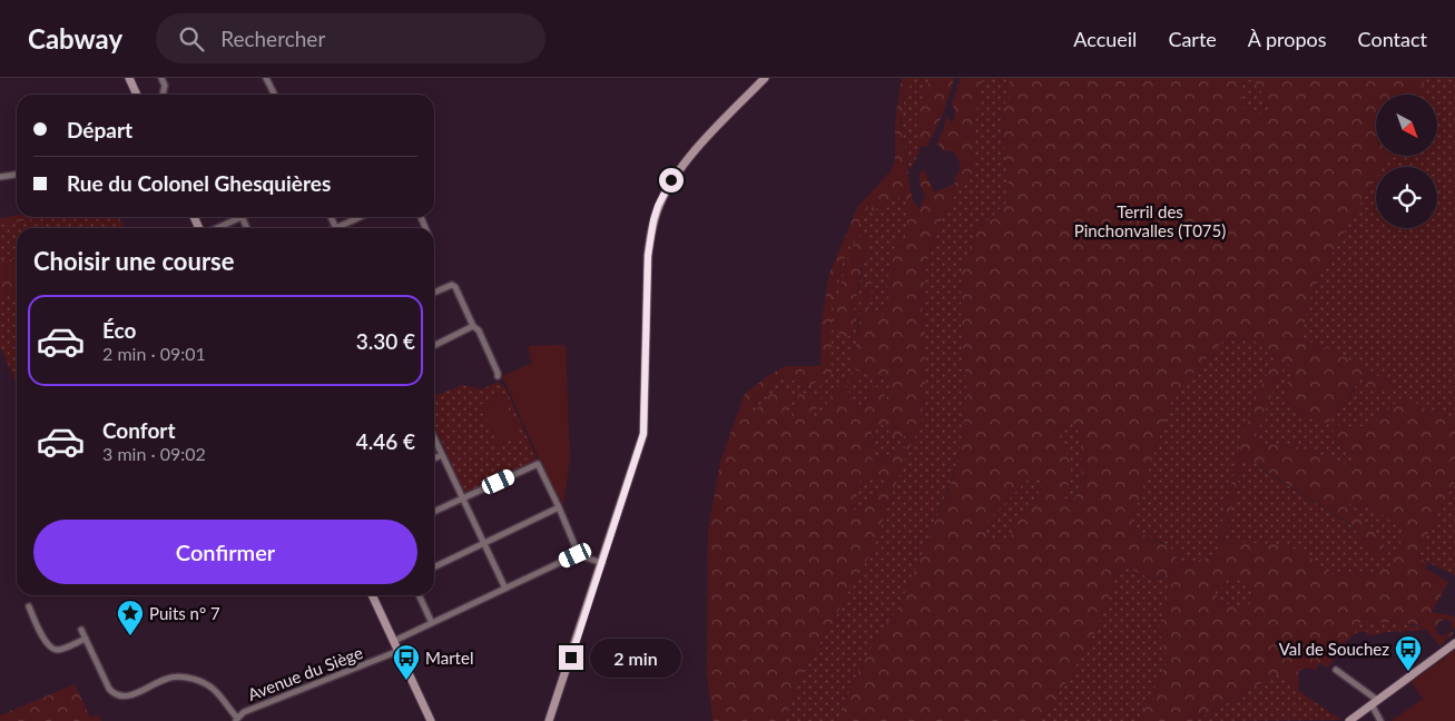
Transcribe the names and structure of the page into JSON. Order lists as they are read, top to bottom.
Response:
{
  "streets": {
    "street": ["Avenue du Siège"]
  },
  "parks": ["Terril des Pinchonvalles (T075)"],
  "places": {
    "place": ["Puits n° 7"],
    "bus stop": ["Val de Souchez", "Martel"]
  },
  "north": "bottom right",
  "page": {
    "header": "Cabway",
    "search": "Rechercher",
    "nav": [
      "Accueil",
      "Carte",
      "À propos",
      "Contact"
    ],
    "banner": ["Départ", "Rue du Colonel Ghesquières"],
    "heading": "Choisir une course",
    "list": [
      {
        "name": "Éco",
        "note": "2 min · 09:01",
        "value": "3.30 €"
      },
      {
        "name": "Confort",
        "note": "3 min · 09:02",
        "value": "4.46 €"
      }
    ],
    "buttons": "Confirmer",
    "bubble": "2 min"
  }
}
